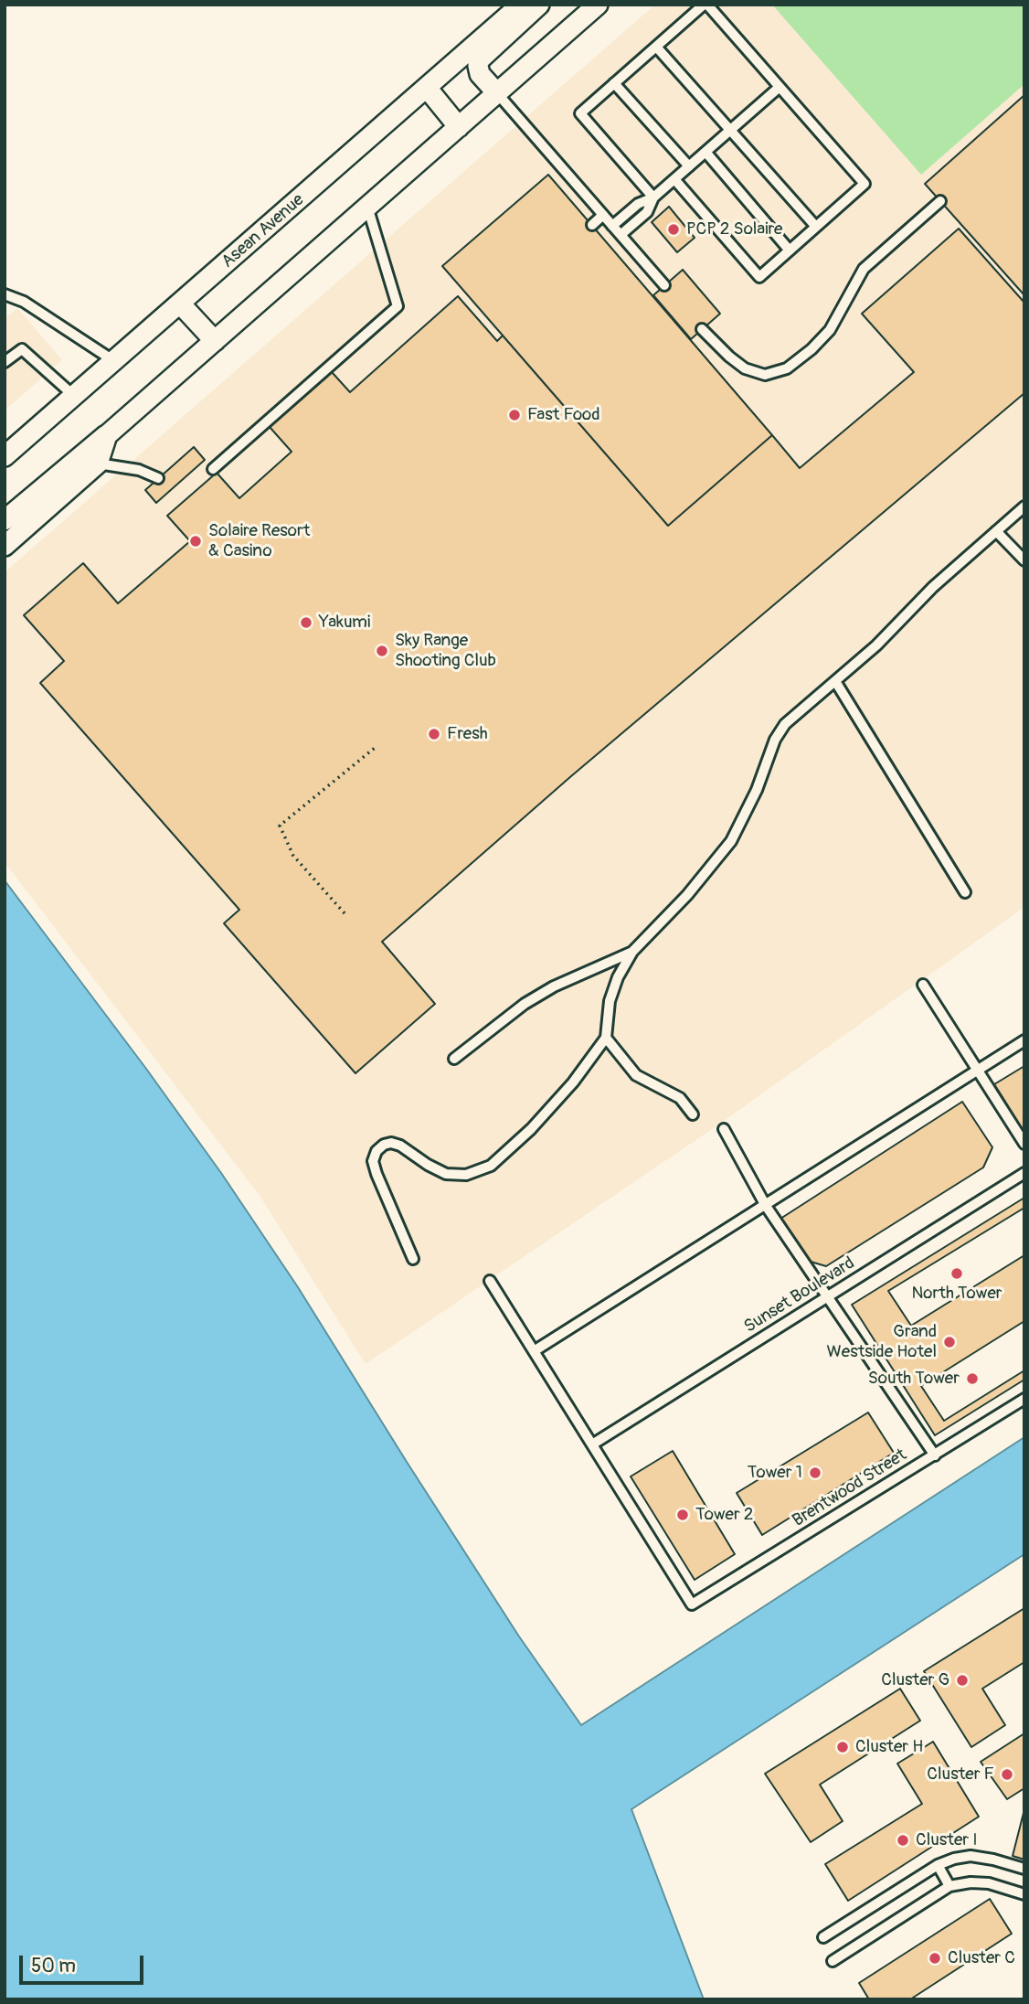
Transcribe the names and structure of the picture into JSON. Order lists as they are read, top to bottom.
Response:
{
  "streets": {
    "street": ["Asean Avenue"],
    "lane": ["Sunset Boulevard", "Brentwood Street"]
  },
  "crossings": [
    ["Sunset Boulevard", "Brentwood Street"]
  ],
  "places": [
    "PCP 2 Solaire",
    "Fast Food",
    "Solaire Resort & Casino",
    "Yakumi",
    "Sky Range Shooting Club",
    "Fresh",
    "North Tower",
    "Grand Westside Hotel",
    "South Tower",
    "Tower 1",
    "Tower 2",
    "Cluster G",
    "Cluster H",
    "Cluster F",
    "Cluster I",
    "Cluster C"
  ],
  "scale_bar": "50 m"
}
